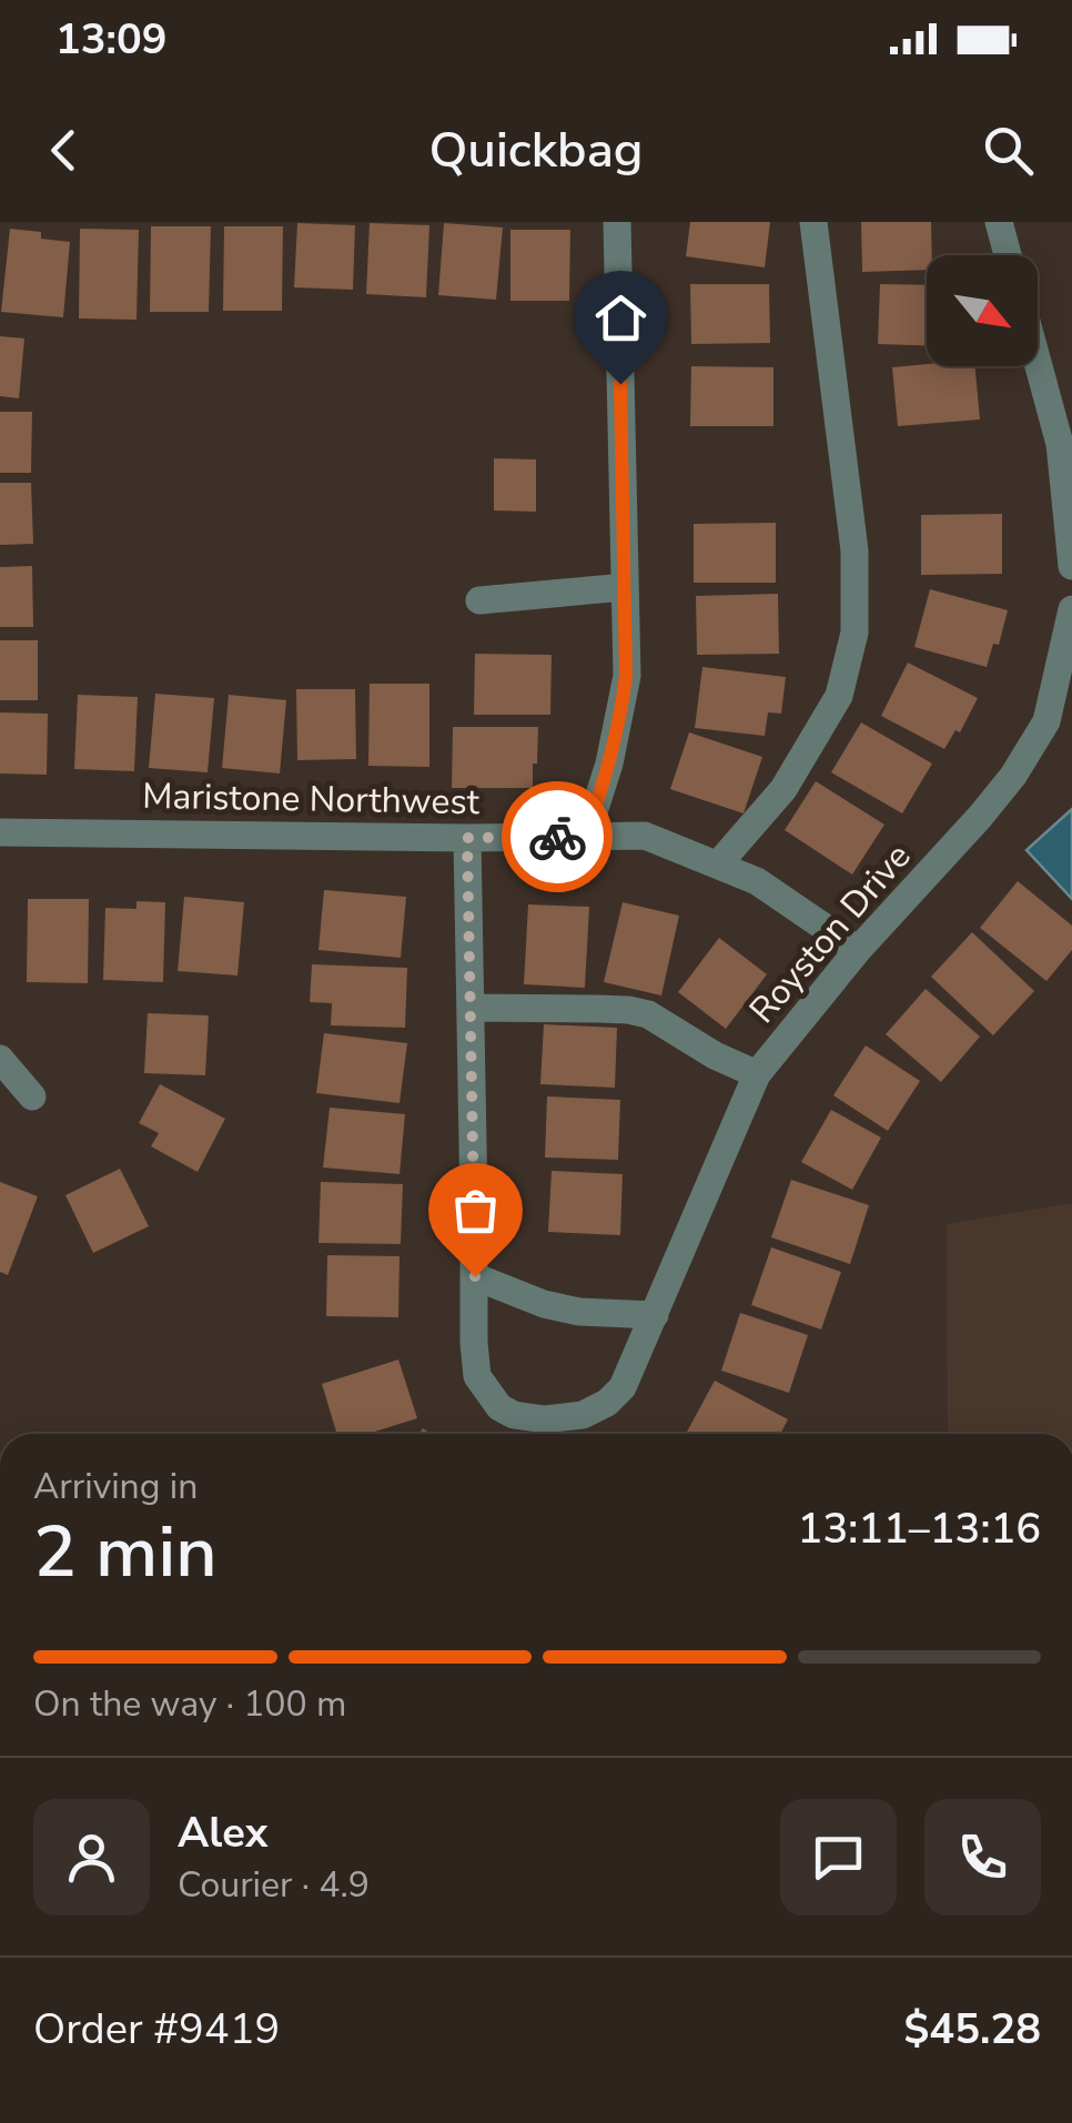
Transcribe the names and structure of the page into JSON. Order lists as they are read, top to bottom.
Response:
{
  "streets": {
    "street": ["Maristone Northwest", "Royston Drive"]
  },
  "crossings": [
    ["Maristone Northwest", "Royston Drive"]
  ],
  "north": "bottom right",
  "page": {
    "status": "13:09",
    "header": "Quickbag",
    "heading": ["2 min", "Arriving in", "13:11–13:16"],
    "panel": [
      "Alex",
      "Courier · 4.9",
      "Order #9419",
      "$45.28"
    ],
    "bar": "On the way · 100 m"
  }
}
